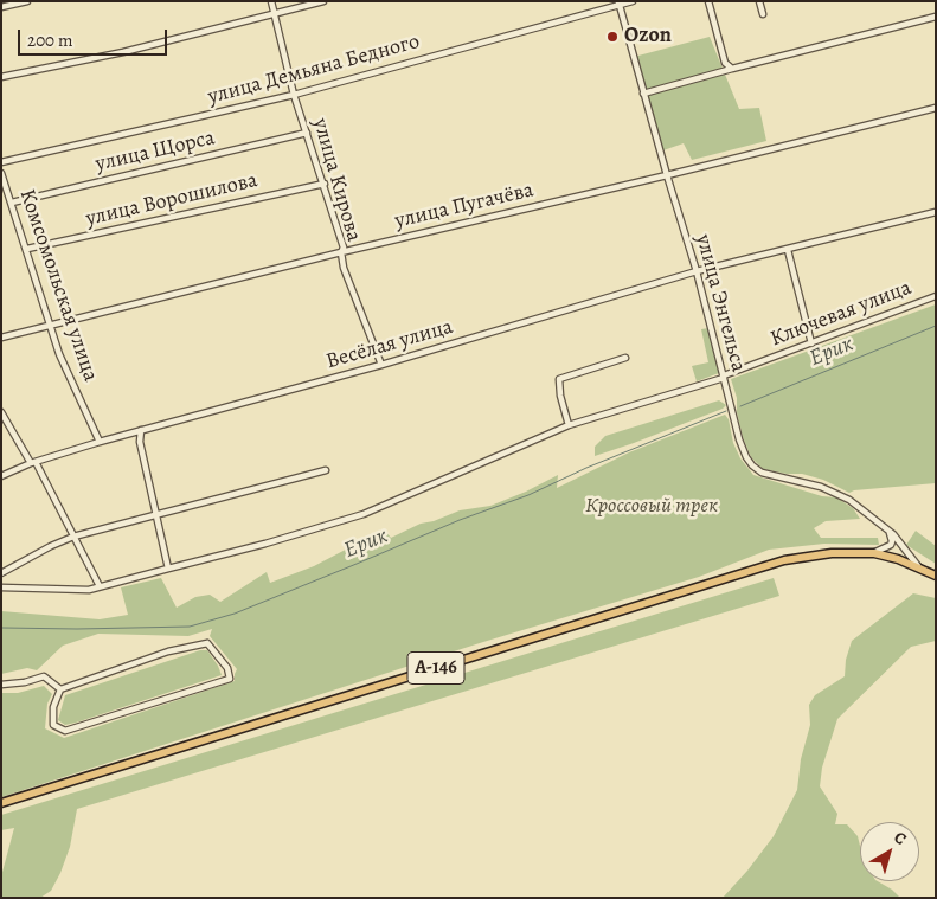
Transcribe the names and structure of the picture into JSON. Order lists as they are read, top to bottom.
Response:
{
  "streets": {
    "highway": ["А-146"],
    "street": [
      "улица Демьяна Бедного",
      "улица Щорса",
      "улица Кирова",
      "улица Ворошилова",
      "улица Пугачёва",
      "Комсомольская улица",
      "улица Энгельса",
      "Ключевая улица",
      "Весёлая улица"
    ]
  },
  "crossings": [
    ["улица Демьяна Бедного", "улица Кирова"],
    ["улица Демьяна Бедного", "улица Энгельса"],
    ["улица Щорса", "улица Кирова"],
    ["улица Щорса", "Комсомольская улица"],
    ["улица Кирова", "улица Ворошилова"],
    ["улица Кирова", "улица Пугачёва"],
    ["улица Кирова", "Весёлая улица"],
    ["улица Ворошилова", "Комсомольская улица"],
    ["улица Пугачёва", "Комсомольская улица"],
    ["улица Пугачёва", "улица Энгельса"],
    ["Комсомольская улица", "Весёлая улица"],
    ["улица Энгельса", "Ключевая улица"],
    ["улица Энгельса", "Весёлая улица"],
    ["улица Энгельса", "А-146"]
  ],
  "water": ["Ерик"],
  "parks": ["Кроссовый трек"],
  "places": ["Ozon"],
  "scale_bar": "200 m",
  "north": "top right"
}
